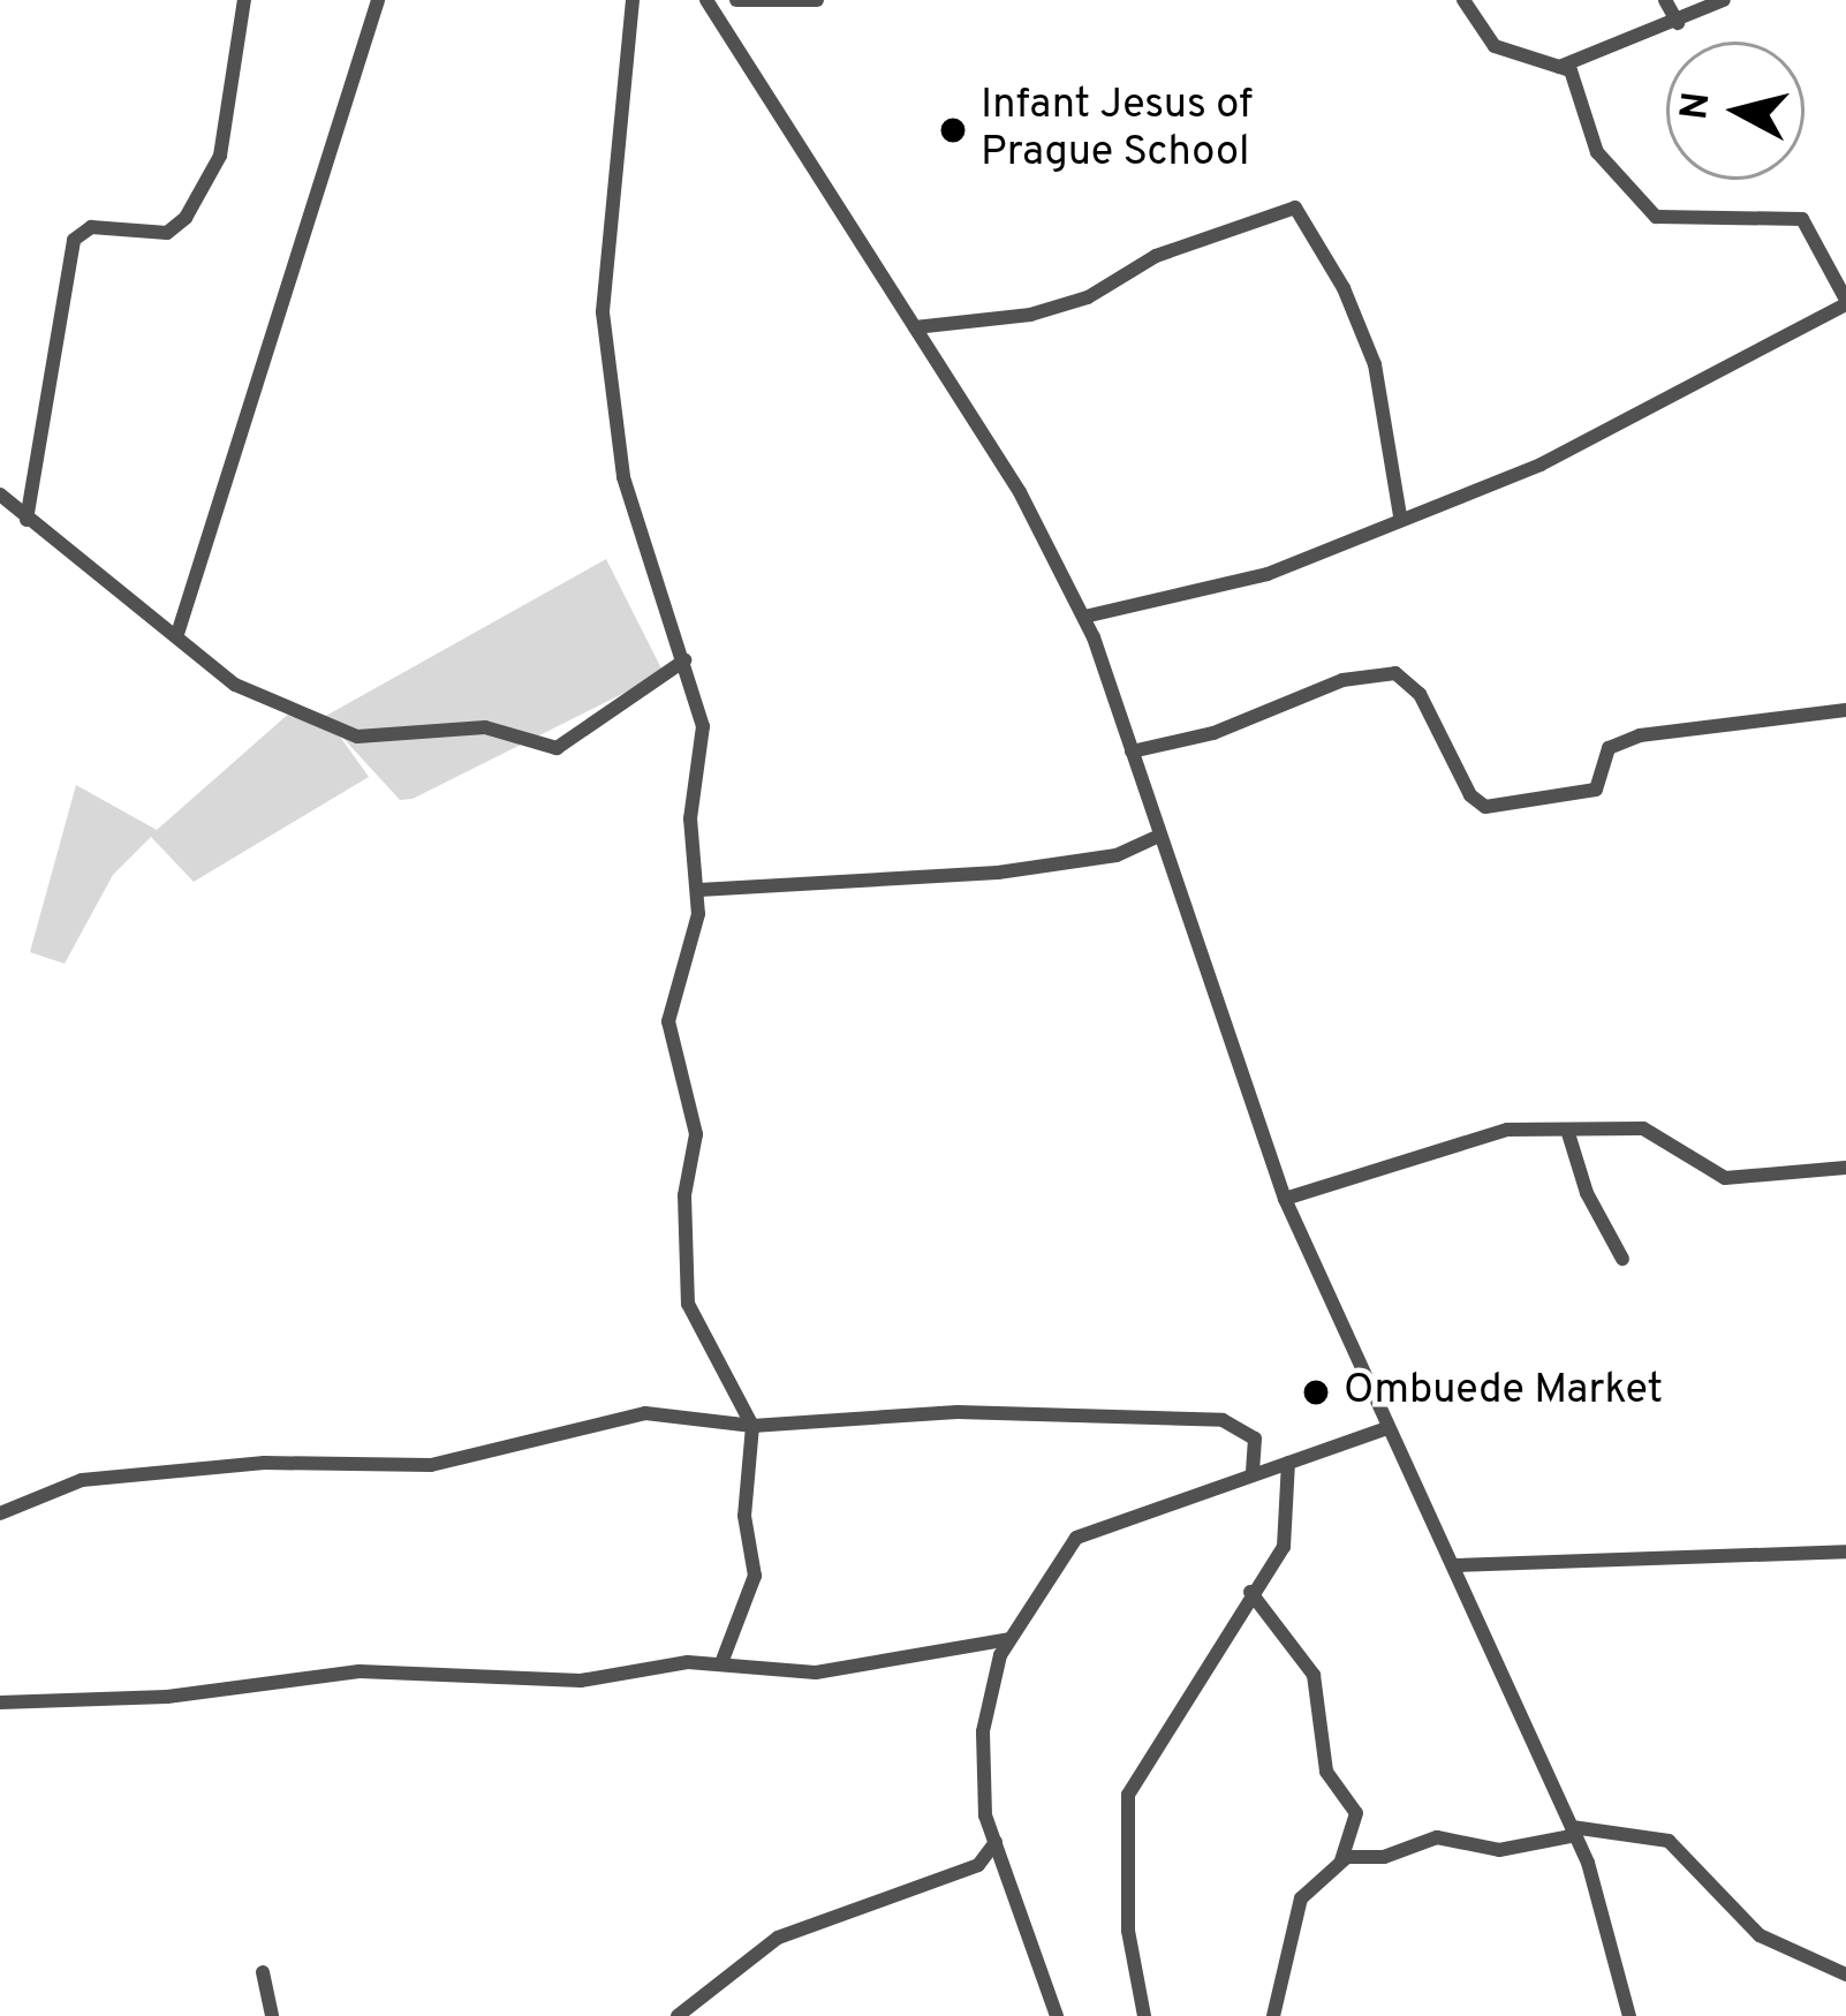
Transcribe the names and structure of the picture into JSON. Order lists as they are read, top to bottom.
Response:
{
  "places": ["Infant Jesus of Prague School", "Ombuede Market"],
  "north": "left"
}
